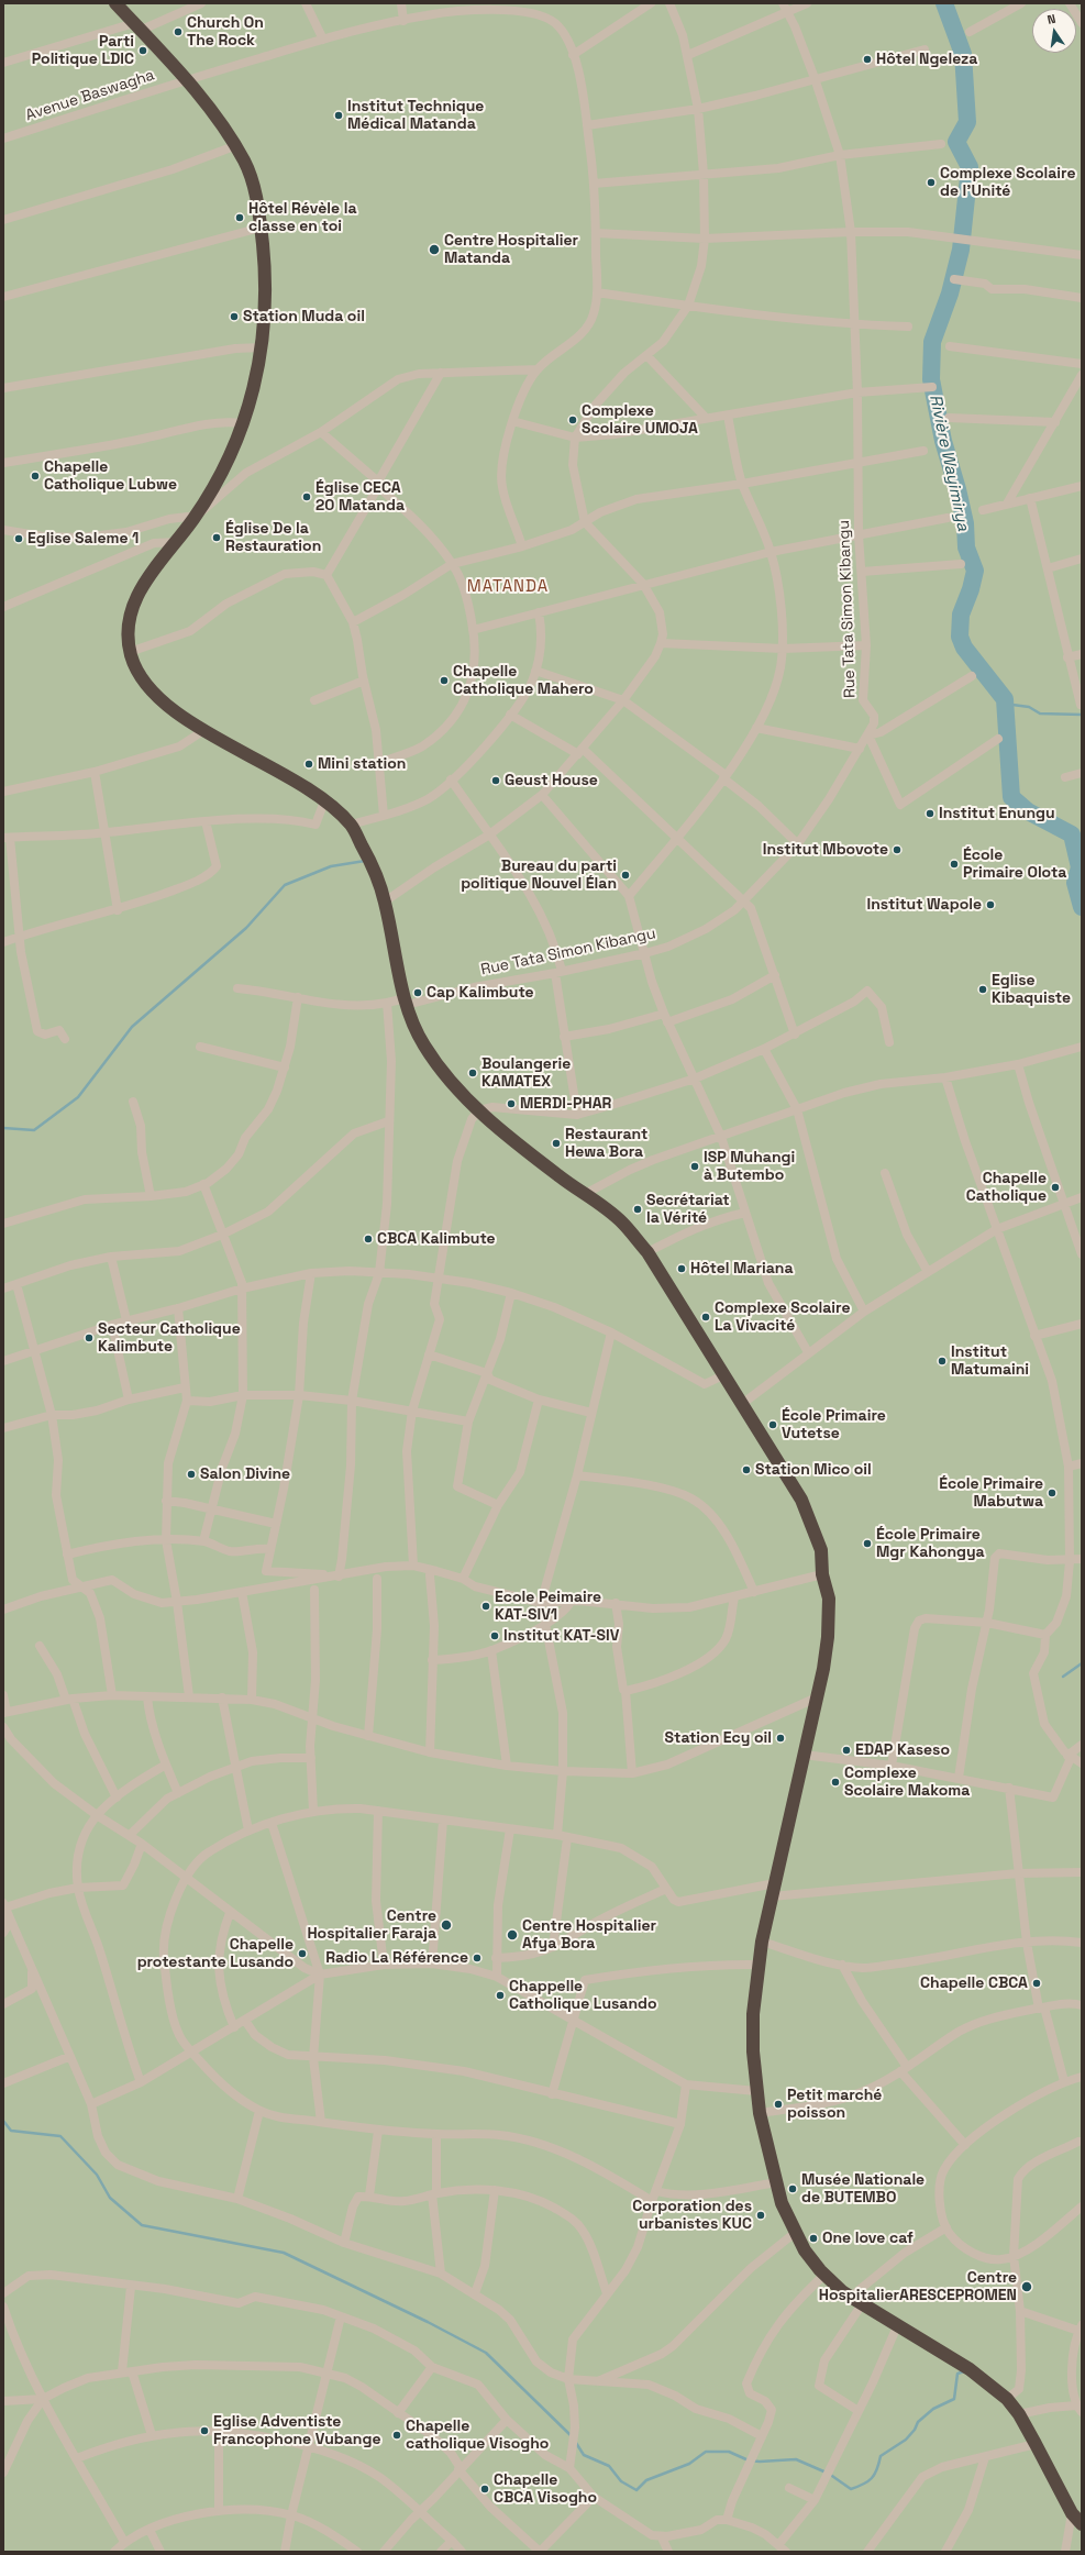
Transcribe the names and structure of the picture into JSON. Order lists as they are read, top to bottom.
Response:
{
  "streets": {
    "street": ["Avenue Baswagha", "Rue Tata Simon Kibangu"]
  },
  "districts": ["MATANDA"],
  "water": ["Rivière Wayimirya"],
  "places": [
    "Church On The Rock",
    "Parti Politique LDIC",
    "Hôtel Ngeleza",
    "Institut Technique Médical Matanda",
    "Complexe Scolaire de l'Unité",
    "Hôtel Révèle la classe en toi",
    "Centre Hospitalier Matanda",
    "Station Muda oil",
    "Complexe Scolaire UMOJA",
    "Chapelle Catholique Lubwe",
    "Église CECA 20 Matanda",
    "Église De la Restauration",
    "Eglise Saleme 1",
    "Chapelle Catholique Mahero",
    "Mini station",
    "Geust House",
    "Institut Enungu",
    "Institut Mbovote",
    "École Primaire Olota",
    "Bureau du parti politique Nouvel Élan",
    "Institut Wapole",
    "Eglise Kibaquiste",
    "Cap Kalimbute",
    "Boulangerie KAMATEX",
    "MERDI-PHAR",
    "Restaurant Hewa Bora",
    "ISP Muhangi à Butembo",
    "Chapelle Catholique",
    "Secrétariat la Vérité",
    "CBCA Kalimbute",
    "Hôtel Mariana",
    "Complexe Scolaire La Vivacité",
    "Secteur Catholique Kalimbute",
    "Institut Matumaini",
    "École Primaire Vutetse",
    "Station Mico oil",
    "Salon Divine",
    "École Primaire Mabutwa",
    "École Primaire Mgr Kahongya",
    "Ecole Peimaire KAT-SIV1",
    "Institut KAT-SIV",
    "Station Ecy oil",
    "EDAP Kaseso",
    "Complexe Scolaire Makoma",
    "Centre Hospitalier Faraja",
    "Centre Hospitalier Afya Bora",
    "Chapelle protestante Lusando",
    "Radio La Référence",
    "Chapelle CBCA",
    "Chappelle Catholique Lusando",
    "Petit marché poisson",
    "Musée Nationale de BUTEMBO",
    "Corporation des urbanistes KUC",
    "One love caf",
    "Centre HospitalierARESCEPROMEN",
    "Eglise Adventiste Francophone Vubange",
    "Chapelle catholique Visogho",
    "Chapelle CBCA Visogho"
  ],
  "north": "top"
}
